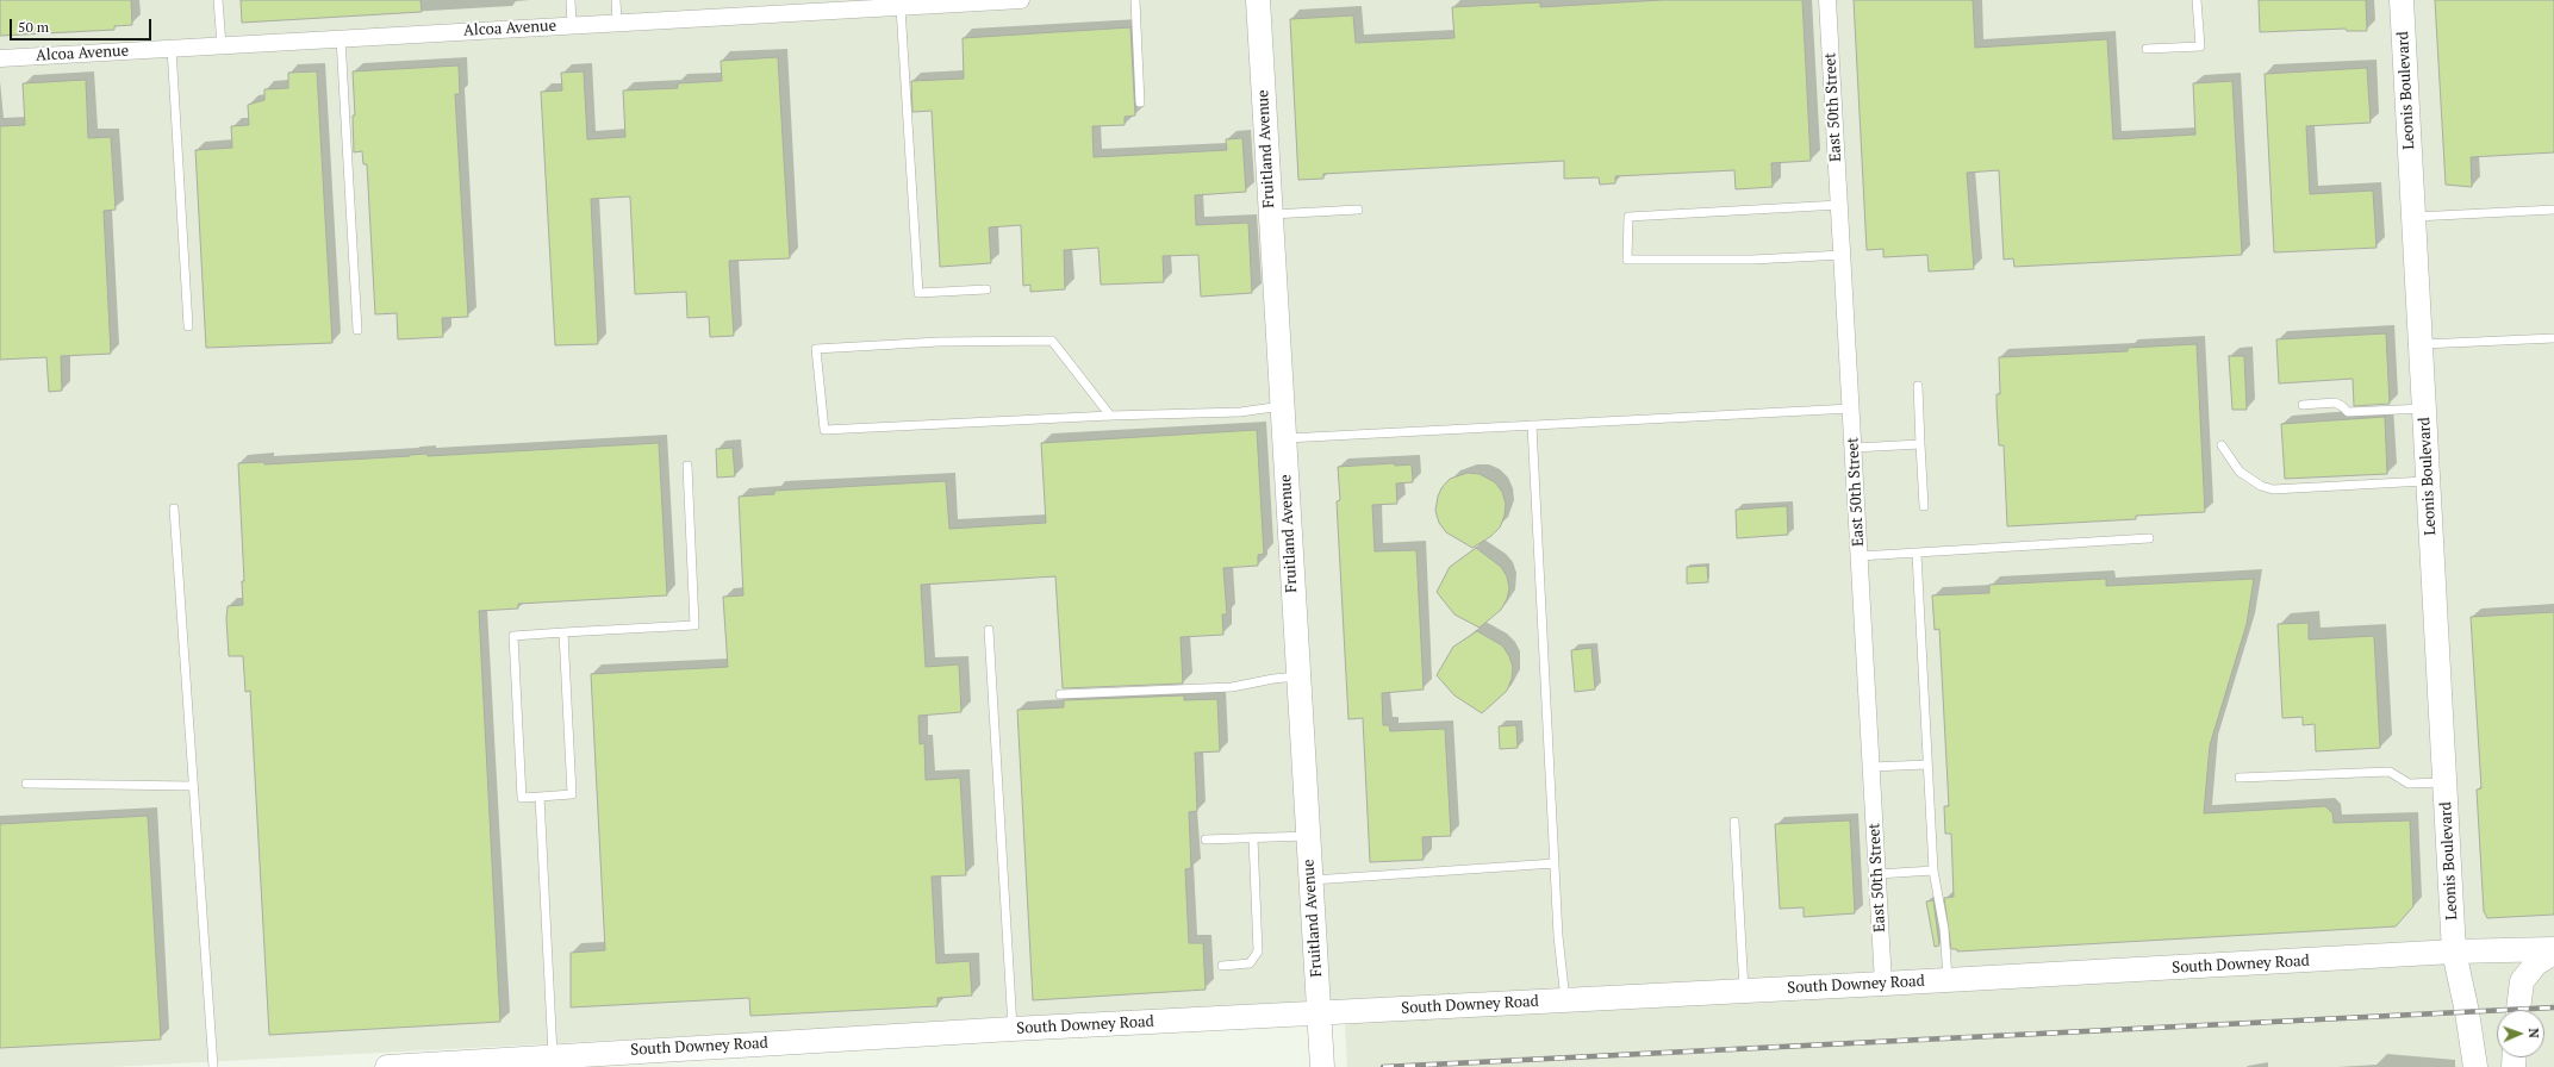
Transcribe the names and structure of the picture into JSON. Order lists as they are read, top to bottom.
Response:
{
  "streets": {
    "main road": ["Leonis Boulevard", "Fruitland Avenue", "South Downey Road"],
    "street": ["Alcoa Avenue", "East 50th Street"]
  },
  "crossings": [
    ["Leonis Boulevard", "South Downey Road"],
    ["East 50th Street", "South Downey Road"],
    ["Fruitland Avenue", "South Downey Road"]
  ],
  "scale_bar": "50 m",
  "north": "right"
}
